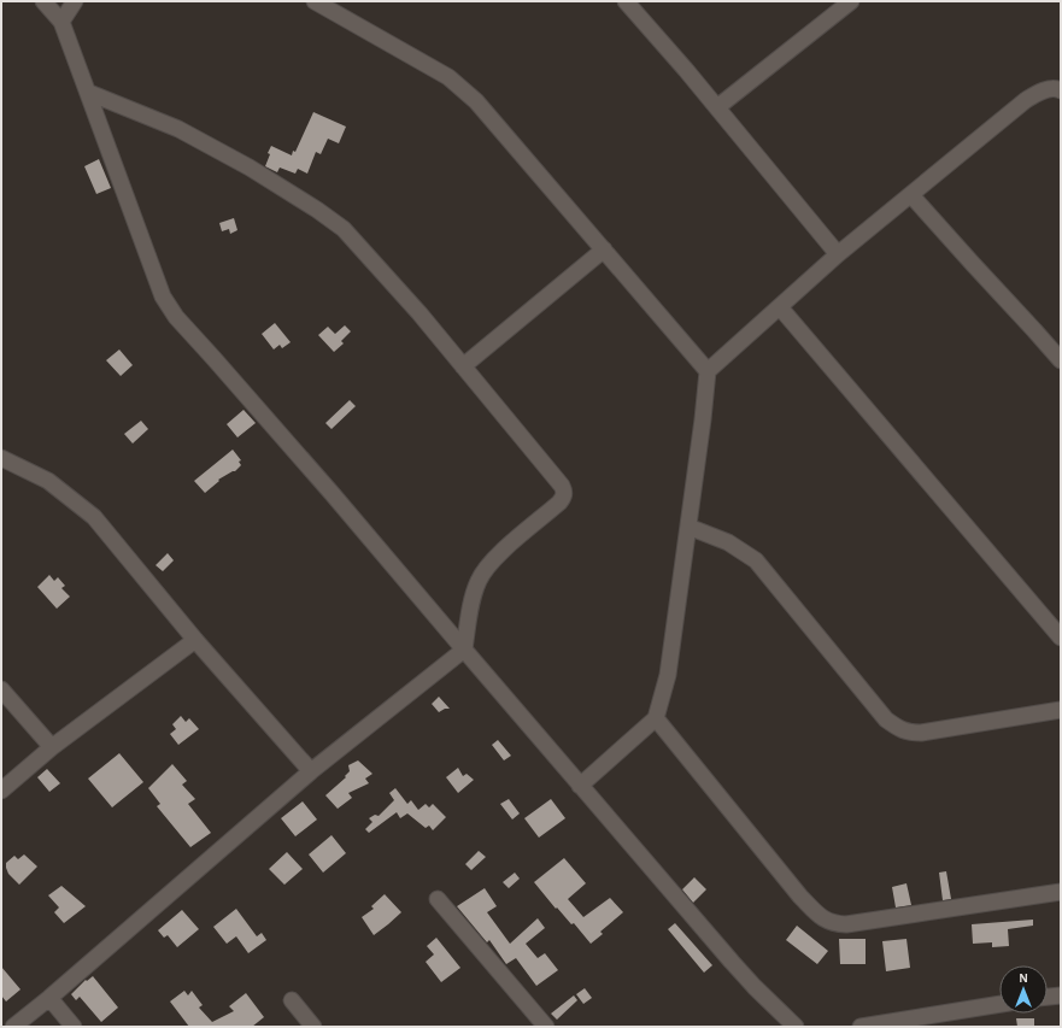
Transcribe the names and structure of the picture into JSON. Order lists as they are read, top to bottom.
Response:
{
  "north": "top"
}
